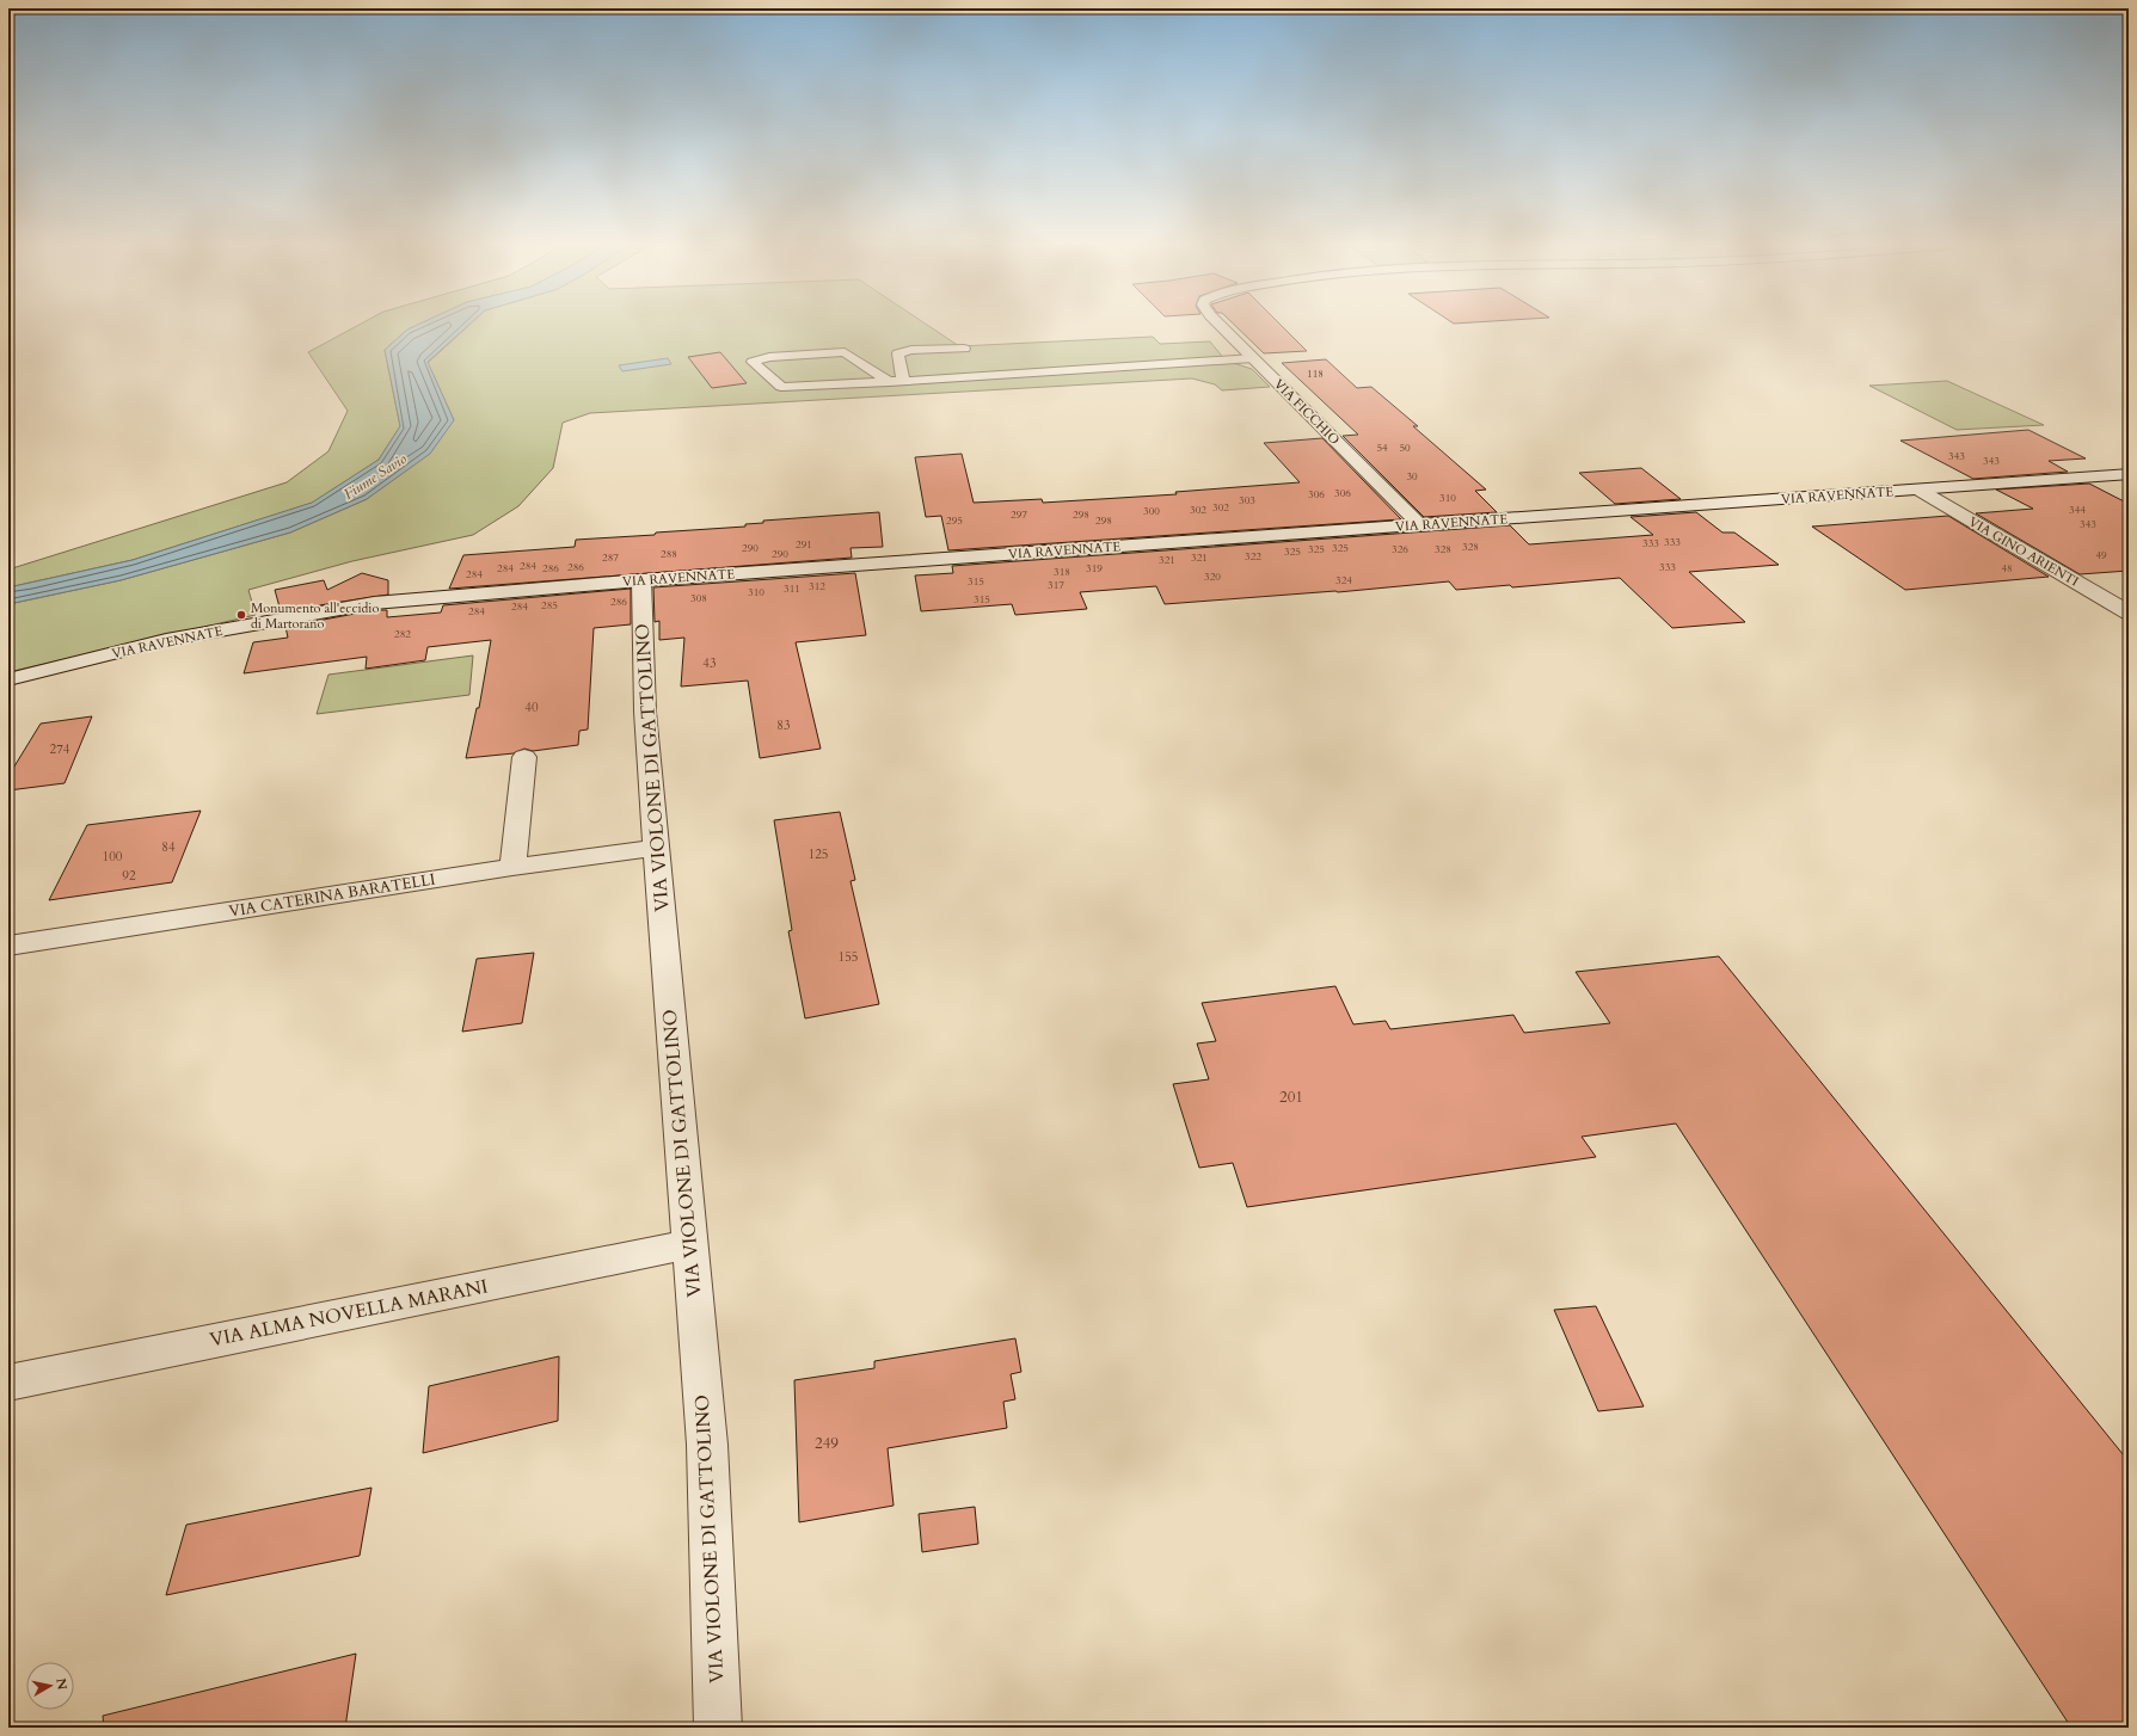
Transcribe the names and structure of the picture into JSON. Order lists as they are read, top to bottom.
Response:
{
  "streets": {
    "street": [
      "VIA FICCHIO",
      "VIA RAVENNATE",
      "VIA GINO ARIENTI",
      "VIA VIOLONE DI GATTOLINO",
      "VIA CATERINA BARATELLI",
      "VIA ALMA NOVELLA MARANI"
    ]
  },
  "crossings": [
    ["VIA FICCHIO", "VIA RAVENNATE"],
    ["VIA RAVENNATE", "VIA GINO ARIENTI"],
    ["VIA RAVENNATE", "VIA VIOLONE DI GATTOLINO"],
    ["VIA VIOLONE DI GATTOLINO", "VIA CATERINA BARATELLI"],
    ["VIA VIOLONE DI GATTOLINO", "VIA ALMA NOVELLA MARANI"]
  ],
  "water": ["Fiume Savio"],
  "places": ["Monumento all'eccidio di Martorano"],
  "house_numbers": [
    "118",
    "54",
    "50",
    "343",
    "343",
    "30",
    "306",
    "306",
    "310",
    "303",
    "302",
    "302",
    "344",
    "300",
    "297",
    "298",
    "295",
    "298",
    "343",
    "333",
    "333",
    "291",
    "328",
    "290",
    "325",
    "325",
    "326",
    "328",
    "325",
    "288",
    "290",
    "49",
    "322",
    "287",
    "321",
    "321",
    "284",
    "286",
    "333",
    "284",
    "286",
    "319",
    "48",
    "318",
    "284",
    "320",
    "324",
    "315",
    "317",
    "312",
    "311",
    "310",
    "308",
    "315",
    "286",
    "285",
    "284",
    "284",
    "282",
    "43",
    "40",
    "83",
    "274",
    "84",
    "125",
    "100",
    "92",
    "155",
    "201",
    "249"
  ],
  "north": "right"
}
